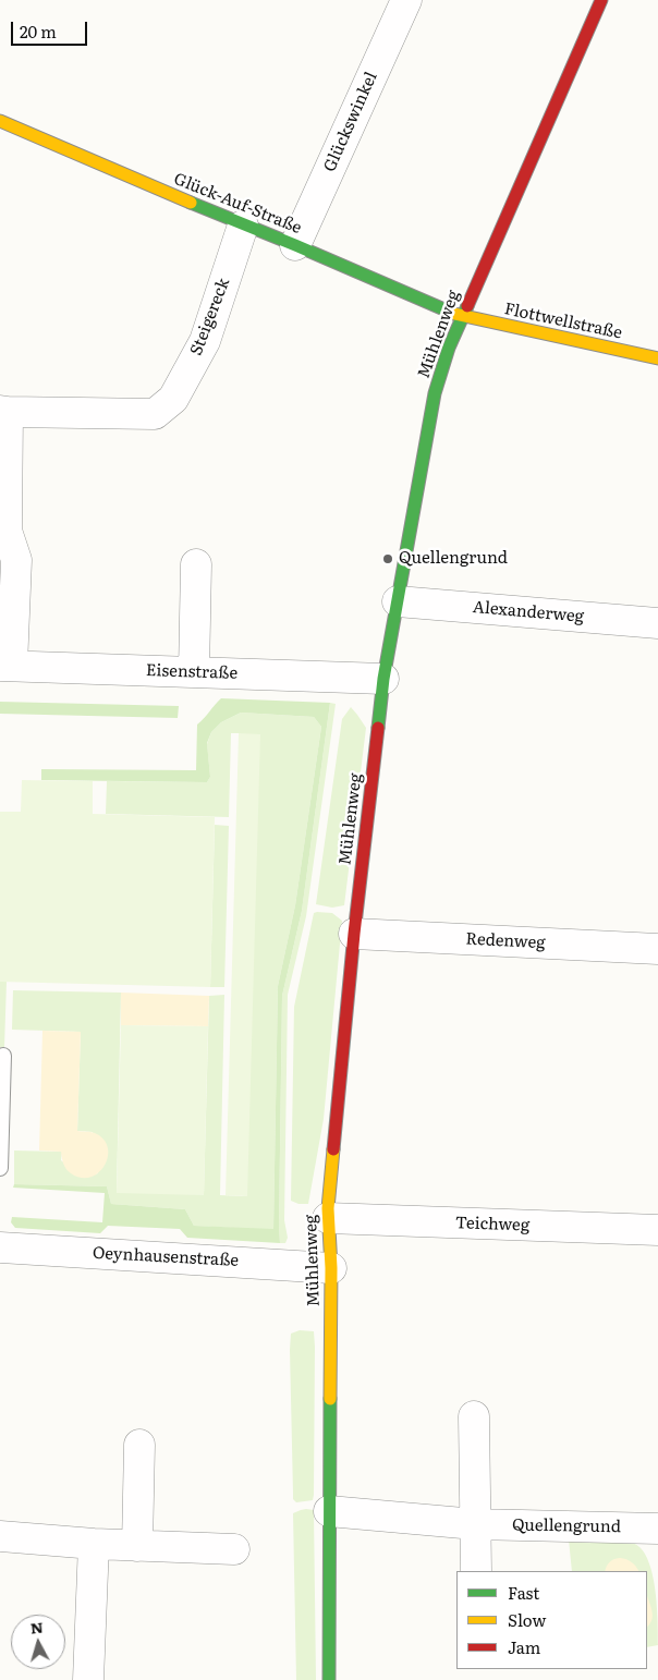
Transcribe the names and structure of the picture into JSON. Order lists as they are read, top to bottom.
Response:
{
  "streets": {
    "street": [
      "Glückswinkel",
      "Glück-Auf-Straße",
      "Steigereck",
      "Flottwellstraße",
      "Mühlenweg",
      "Alexanderweg",
      "Eisenstraße",
      "Redenweg",
      "Teichweg",
      "Oeynhausenstraße",
      "Quellengrund"
    ]
  },
  "crossings": [
    ["Glückswinkel", "Glück-Auf-Straße"],
    ["Glück-Auf-Straße", "Steigereck"],
    ["Glück-Auf-Straße", "Flottwellstraße"],
    ["Glück-Auf-Straße", "Mühlenweg"],
    ["Steigereck", "Eisenstraße"],
    ["Flottwellstraße", "Mühlenweg"],
    ["Mühlenweg", "Alexanderweg"],
    ["Mühlenweg", "Eisenstraße"],
    ["Mühlenweg", "Redenweg"],
    ["Mühlenweg", "Teichweg"],
    ["Mühlenweg", "Oeynhausenstraße"],
    ["Mühlenweg", "Quellengrund"]
  ],
  "places": ["Quellengrund"],
  "legend": ["Fast", "Slow", "Jam"],
  "scale_bar": "20 m",
  "north": "top"
}
